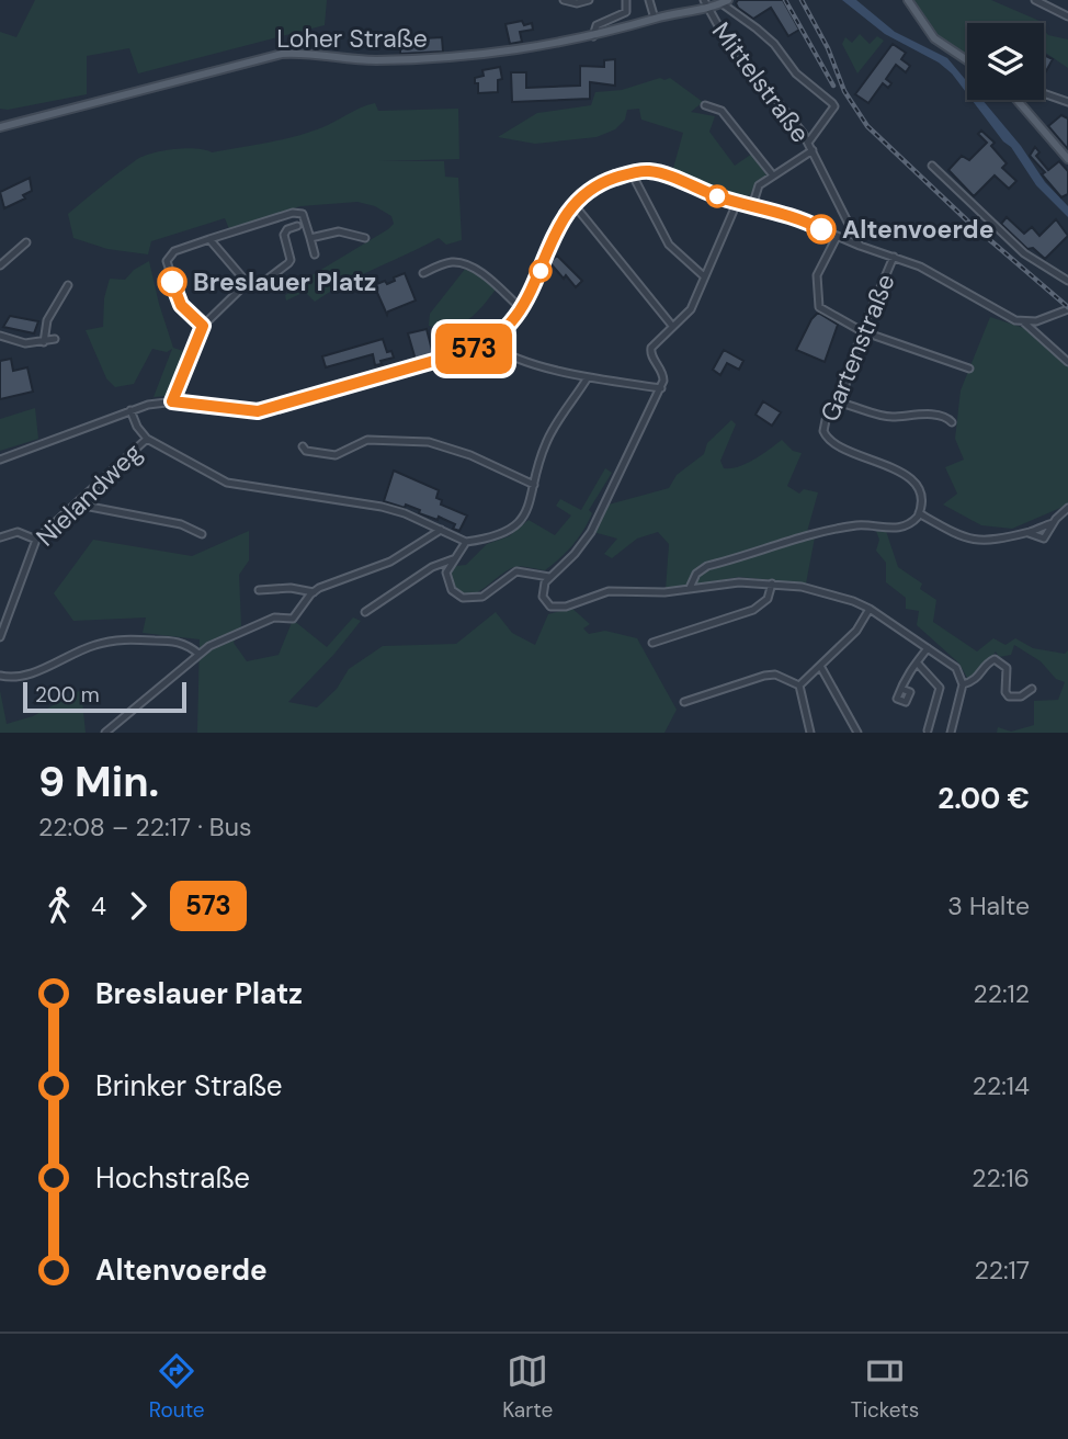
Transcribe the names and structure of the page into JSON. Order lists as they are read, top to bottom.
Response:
{
  "streets": {
    "main road": ["Loher Straße"],
    "street": ["Mittelstraße", "Gartenstraße", "Nielandweg"]
  },
  "crossings": [
    ["Loher Straße", "Mittelstraße"]
  ],
  "places": ["Altenvoerde", "Breslauer Platz"],
  "lines": ["bus line 573"],
  "scale_bar": "200 m",
  "page": {
    "on_map": "573",
    "scale": "200 m",
    "heading": ["9 Min.", "22:08 – 22:17 · Bus", "2.00 €"],
    "legs": ["4", "573", "3 Halte"],
    "list": [
      {
        "name": "Breslauer Platz",
        "value": "22:12"
      },
      {
        "name": "Brinker Straße",
        "value": "22:14"
      },
      {
        "name": "Hochstraße",
        "value": "22:16"
      },
      {
        "name": "Altenvoerde",
        "value": "22:17"
      }
    ],
    "tabs": ["Route", "Karte", "Tickets"]
  }
}
